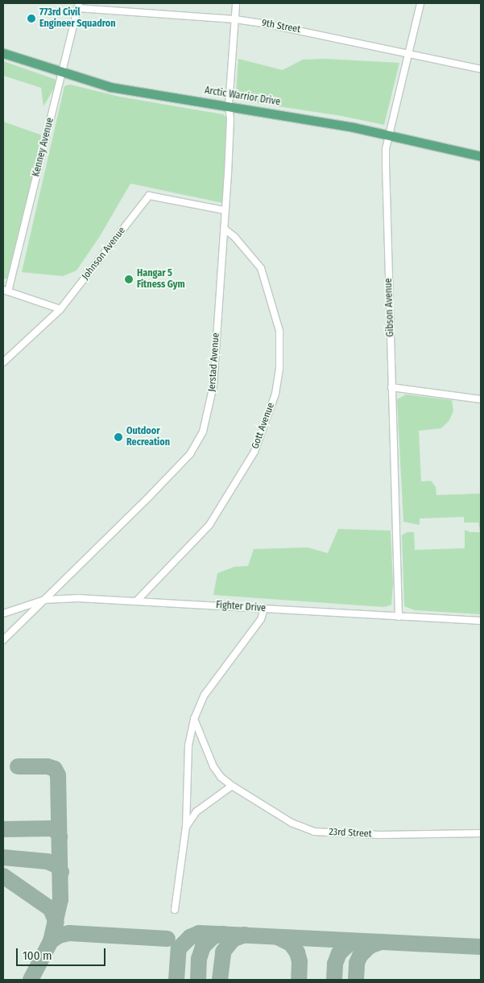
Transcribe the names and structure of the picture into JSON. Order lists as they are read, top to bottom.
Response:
{
  "streets": {
    "main road": ["Arctic Warrior Drive"],
    "street": [
      "9th Street",
      "Kenney Avenue",
      "Johnson Avenue",
      "Gibson Avenue",
      "Jerstad Avenue",
      "Gott Avenue",
      "Fighter Drive",
      "23rd Street"
    ]
  },
  "crossings": [
    ["9th Street", "Kenney Avenue"],
    ["9th Street", "Gibson Avenue"],
    ["9th Street", "Jerstad Avenue"],
    ["Arctic Warrior Drive", "Kenney Avenue"],
    ["Arctic Warrior Drive", "Gibson Avenue"],
    ["Arctic Warrior Drive", "Jerstad Avenue"],
    ["Johnson Avenue", "Jerstad Avenue"],
    ["Gibson Avenue", "Fighter Drive"],
    ["Jerstad Avenue", "Gott Avenue"],
    ["Jerstad Avenue", "Fighter Drive"],
    ["Gott Avenue", "Fighter Drive"]
  ],
  "places": ["773rd Civil Engineer Squadron", "Hangar 5 Fitness Gym", "Outdoor Recreation"],
  "scale_bar": "100 m"
}
